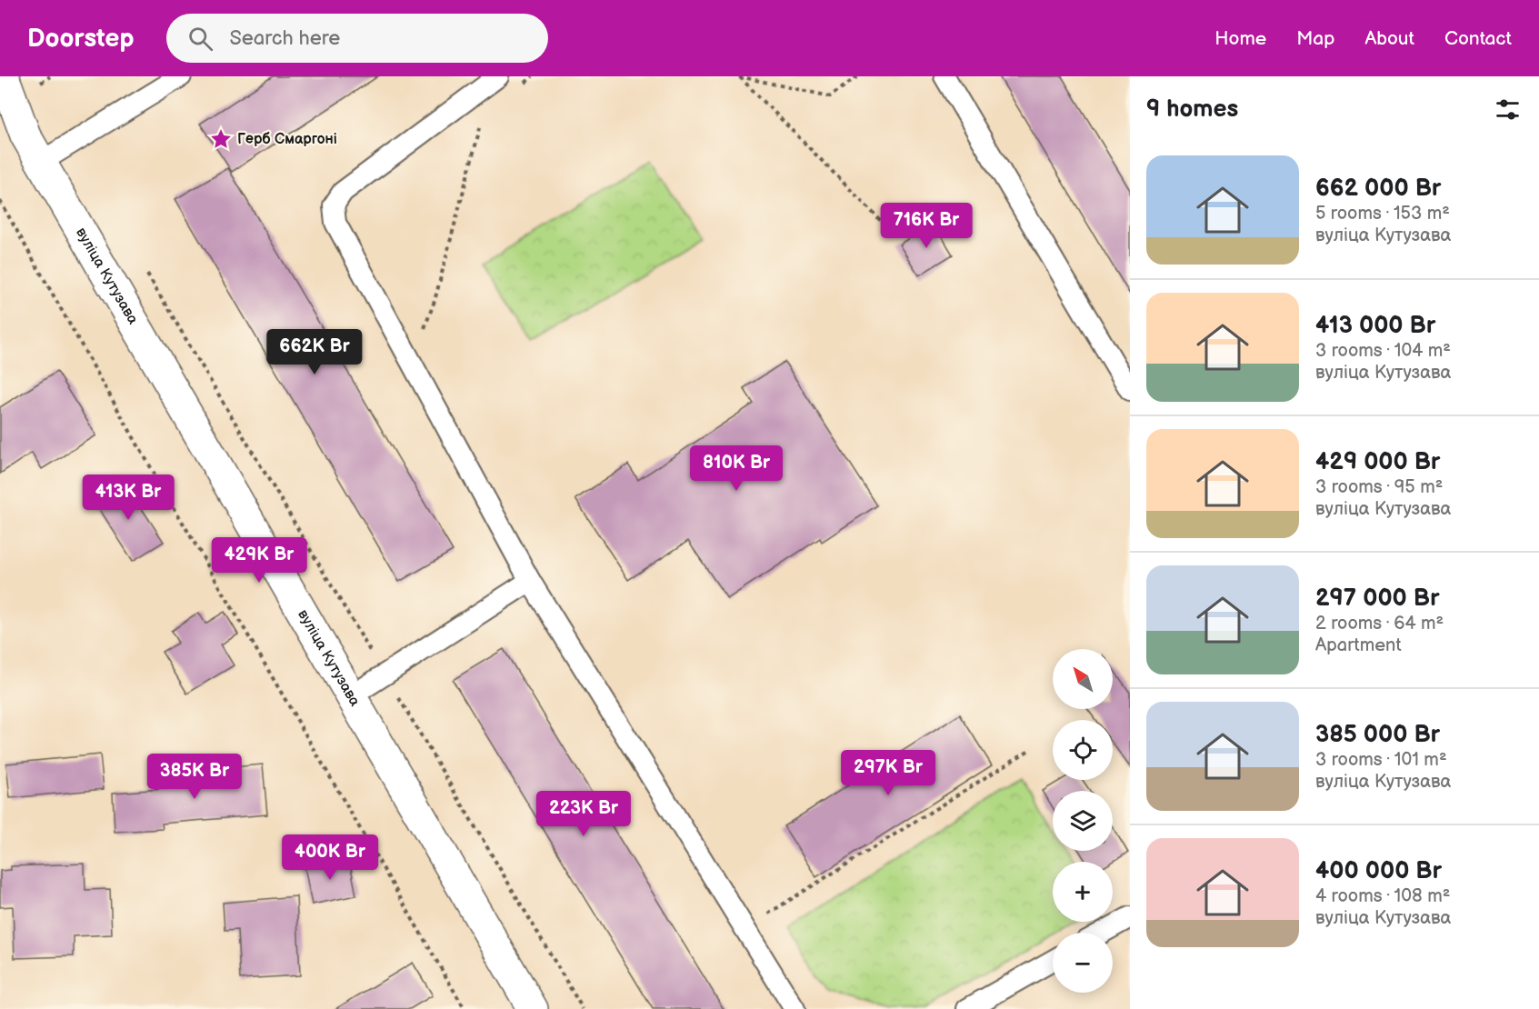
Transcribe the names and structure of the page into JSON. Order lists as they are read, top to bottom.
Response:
{
  "streets": {
    "main road": ["вуліца Кутузава"]
  },
  "places": {
    "place": ["Герб Смаргоні"]
  },
  "north": "top left",
  "page": {
    "header": "Doorstep",
    "search": "Search here",
    "nav": [
      "Home",
      "Map",
      "About",
      "Contact"
    ],
    "heading": "9 homes",
    "list": [
      {
        "name": "662 000 Br",
        "note": "5 rooms · 153 m² · вуліца Кутузава"
      },
      {
        "name": "413 000 Br",
        "note": "3 rooms · 104 m² · вуліца Кутузава"
      },
      {
        "name": "429 000 Br",
        "note": "3 rooms · 95 m² · вуліца Кутузава"
      },
      {
        "name": "297 000 Br",
        "note": "2 rooms · 64 m² · Apartment"
      },
      {
        "name": "385 000 Br",
        "note": "3 rooms · 101 m² · вуліца Кутузава"
      },
      {
        "name": "400 000 Br",
        "note": "4 rooms · 108 m² · вуліца Кутузава"
      }
    ],
    "price": [
      "716K Br",
      "662K Br",
      "810K Br",
      "413K Br",
      "429K Br",
      "297K Br",
      "385K Br",
      "223K Br",
      "400K Br"
    ],
    "map_buttons": ["+", "−"]
  }
}
